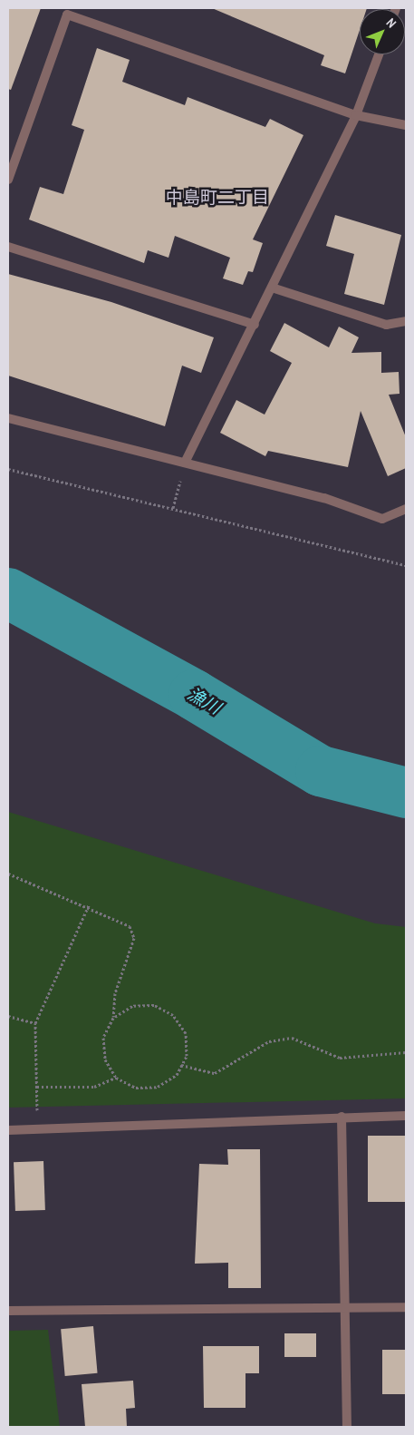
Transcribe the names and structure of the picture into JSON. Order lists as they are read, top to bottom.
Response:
{
  "districts": ["中島町二丁目"],
  "water": ["漁川"],
  "north": "top right"
}
